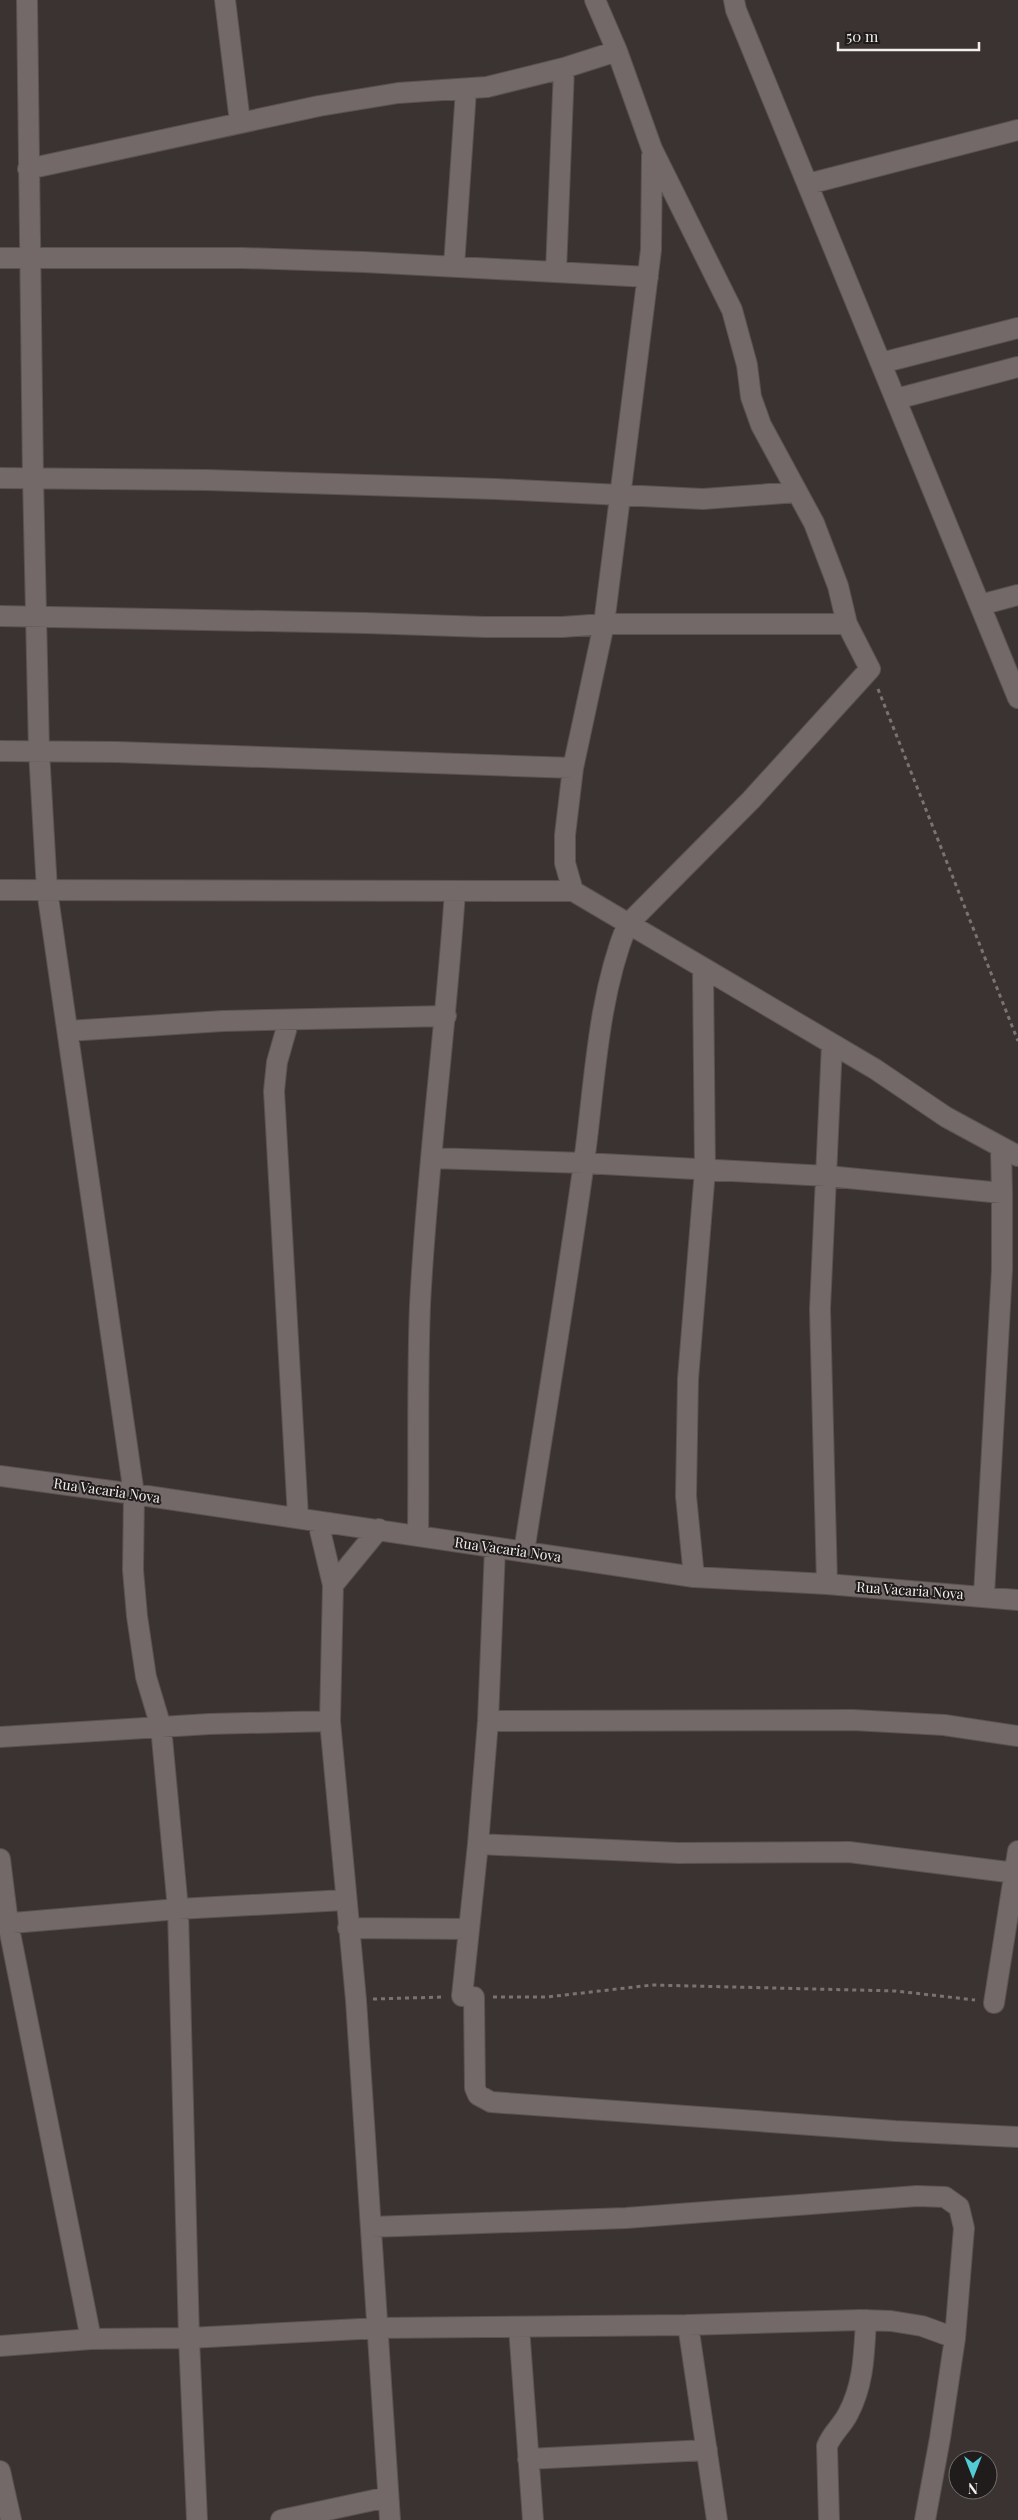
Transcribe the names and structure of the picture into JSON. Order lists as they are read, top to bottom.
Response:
{
  "streets": {
    "street": ["Rua Vacaria Nova"]
  },
  "scale_bar": "50 m",
  "north": "bottom"
}
